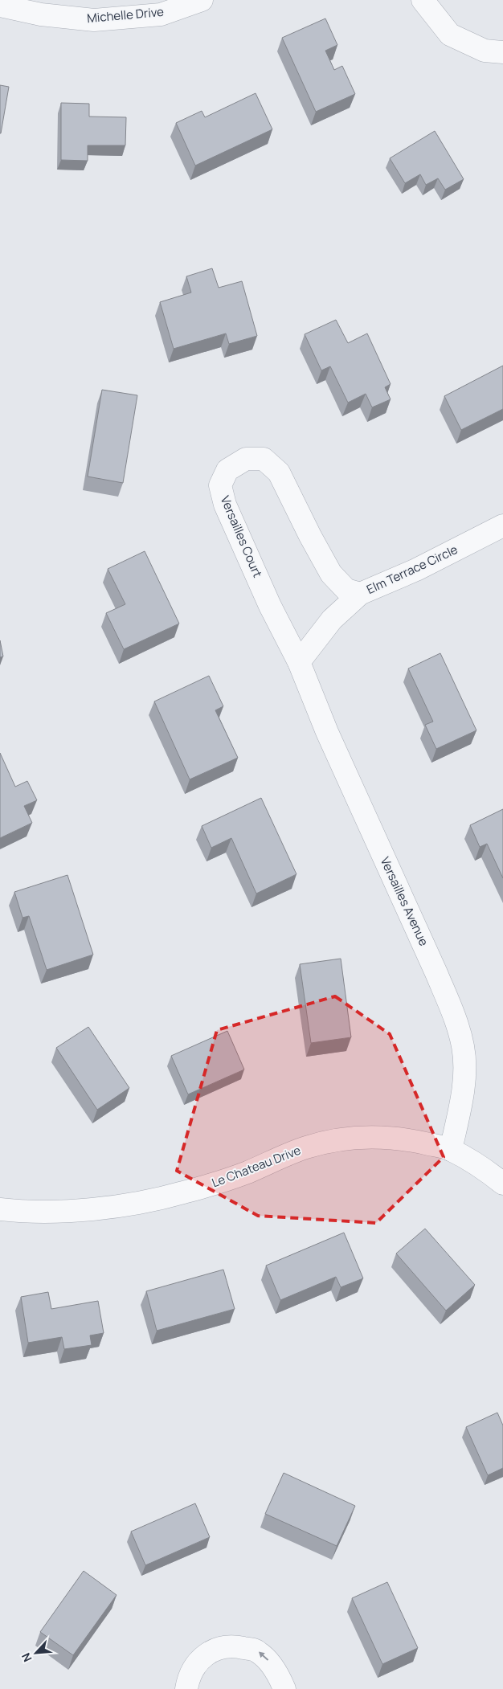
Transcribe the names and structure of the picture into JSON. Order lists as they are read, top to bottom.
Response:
{
  "streets": {
    "street": [
      "Michelle Drive",
      "Versailles Court",
      "Elm Terrace Circle",
      "Versailles Avenue",
      "Le Chateau Drive"
    ]
  },
  "crossings": [
    ["Versailles Court", "Elm Terrace Circle"],
    ["Versailles Court", "Versailles Avenue"],
    ["Elm Terrace Circle", "Versailles Avenue"],
    ["Versailles Avenue", "Le Chateau Drive"]
  ],
  "north": "bottom left"
}
